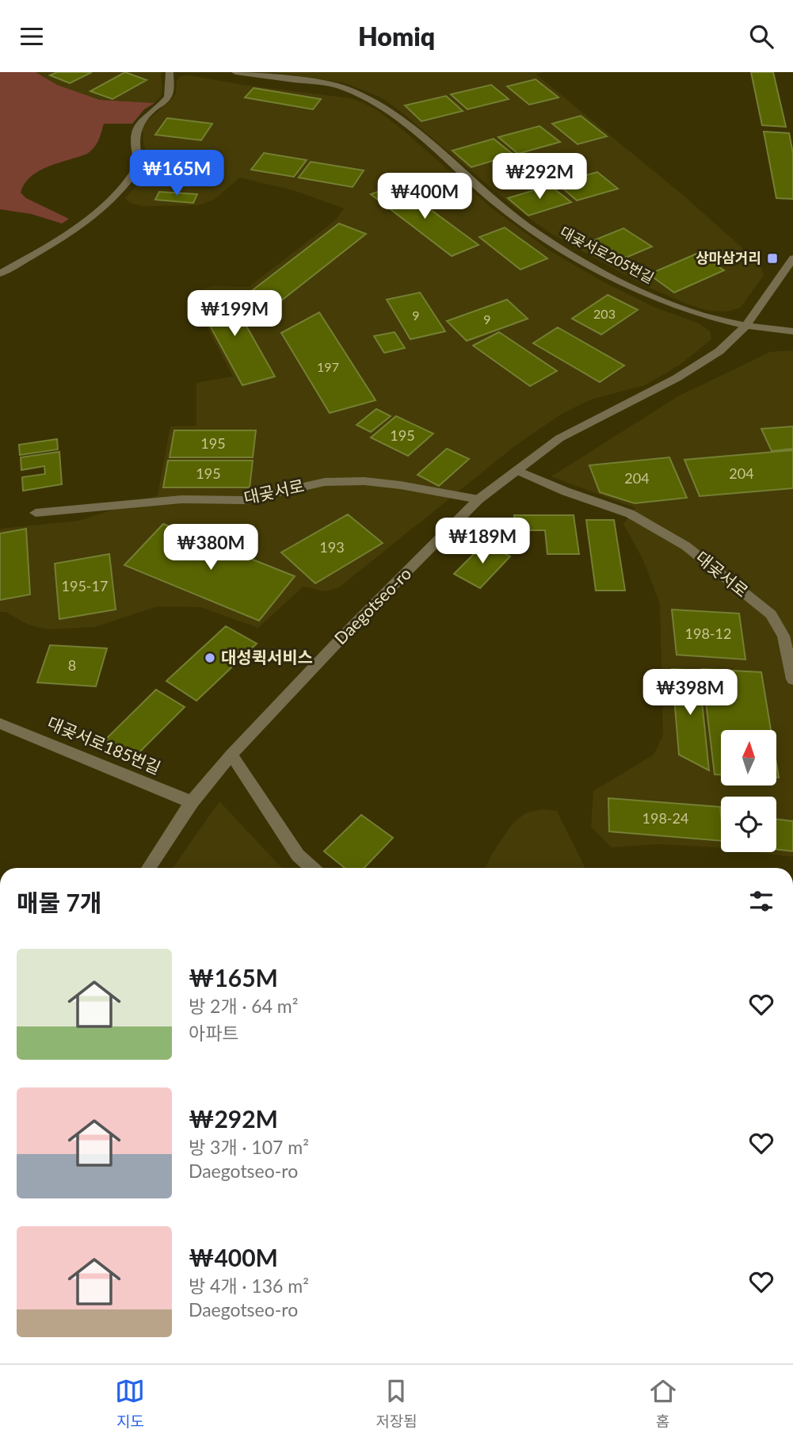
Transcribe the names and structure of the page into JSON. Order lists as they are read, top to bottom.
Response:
{
  "streets": {
    "street": [
      "대곶서로205번길",
      "대곶서로",
      "Daegotseo-ro",
      "대곶서로185번길"
    ]
  },
  "crossings": [
    ["대곶서로205번길", "Daegotseo-ro"],
    ["대곶서로", "Daegotseo-ro"],
    ["Daegotseo-ro", "대곶서로185번길"]
  ],
  "places": {
    "transit": ["상마삼거리"],
    "other": ["대성퀵서비스"]
  },
  "house_numbers": [
    "203",
    "9",
    "9",
    "197",
    "195",
    "195",
    "195",
    "204",
    "204",
    "193",
    "195-17",
    "198-12",
    "8",
    "198-24"
  ],
  "north": "top",
  "page": {
    "header": "Homiq",
    "price": [
      "₩165M",
      "₩292M",
      "₩400M",
      "₩199M",
      "₩189M",
      "₩380M",
      "₩398M"
    ],
    "heading": "매물 7개",
    "list": [
      {
        "name": "₩165M",
        "note": "방 2개 · 64 m² · 아파트"
      },
      {
        "name": "₩292M",
        "note": "방 3개 · 107 m² · Daegotseo-ro"
      },
      {
        "name": "₩400M",
        "note": "방 4개 · 136 m² · Daegotseo-ro"
      }
    ],
    "tabs": ["지도", "저장됨", "홈"]
  }
}
